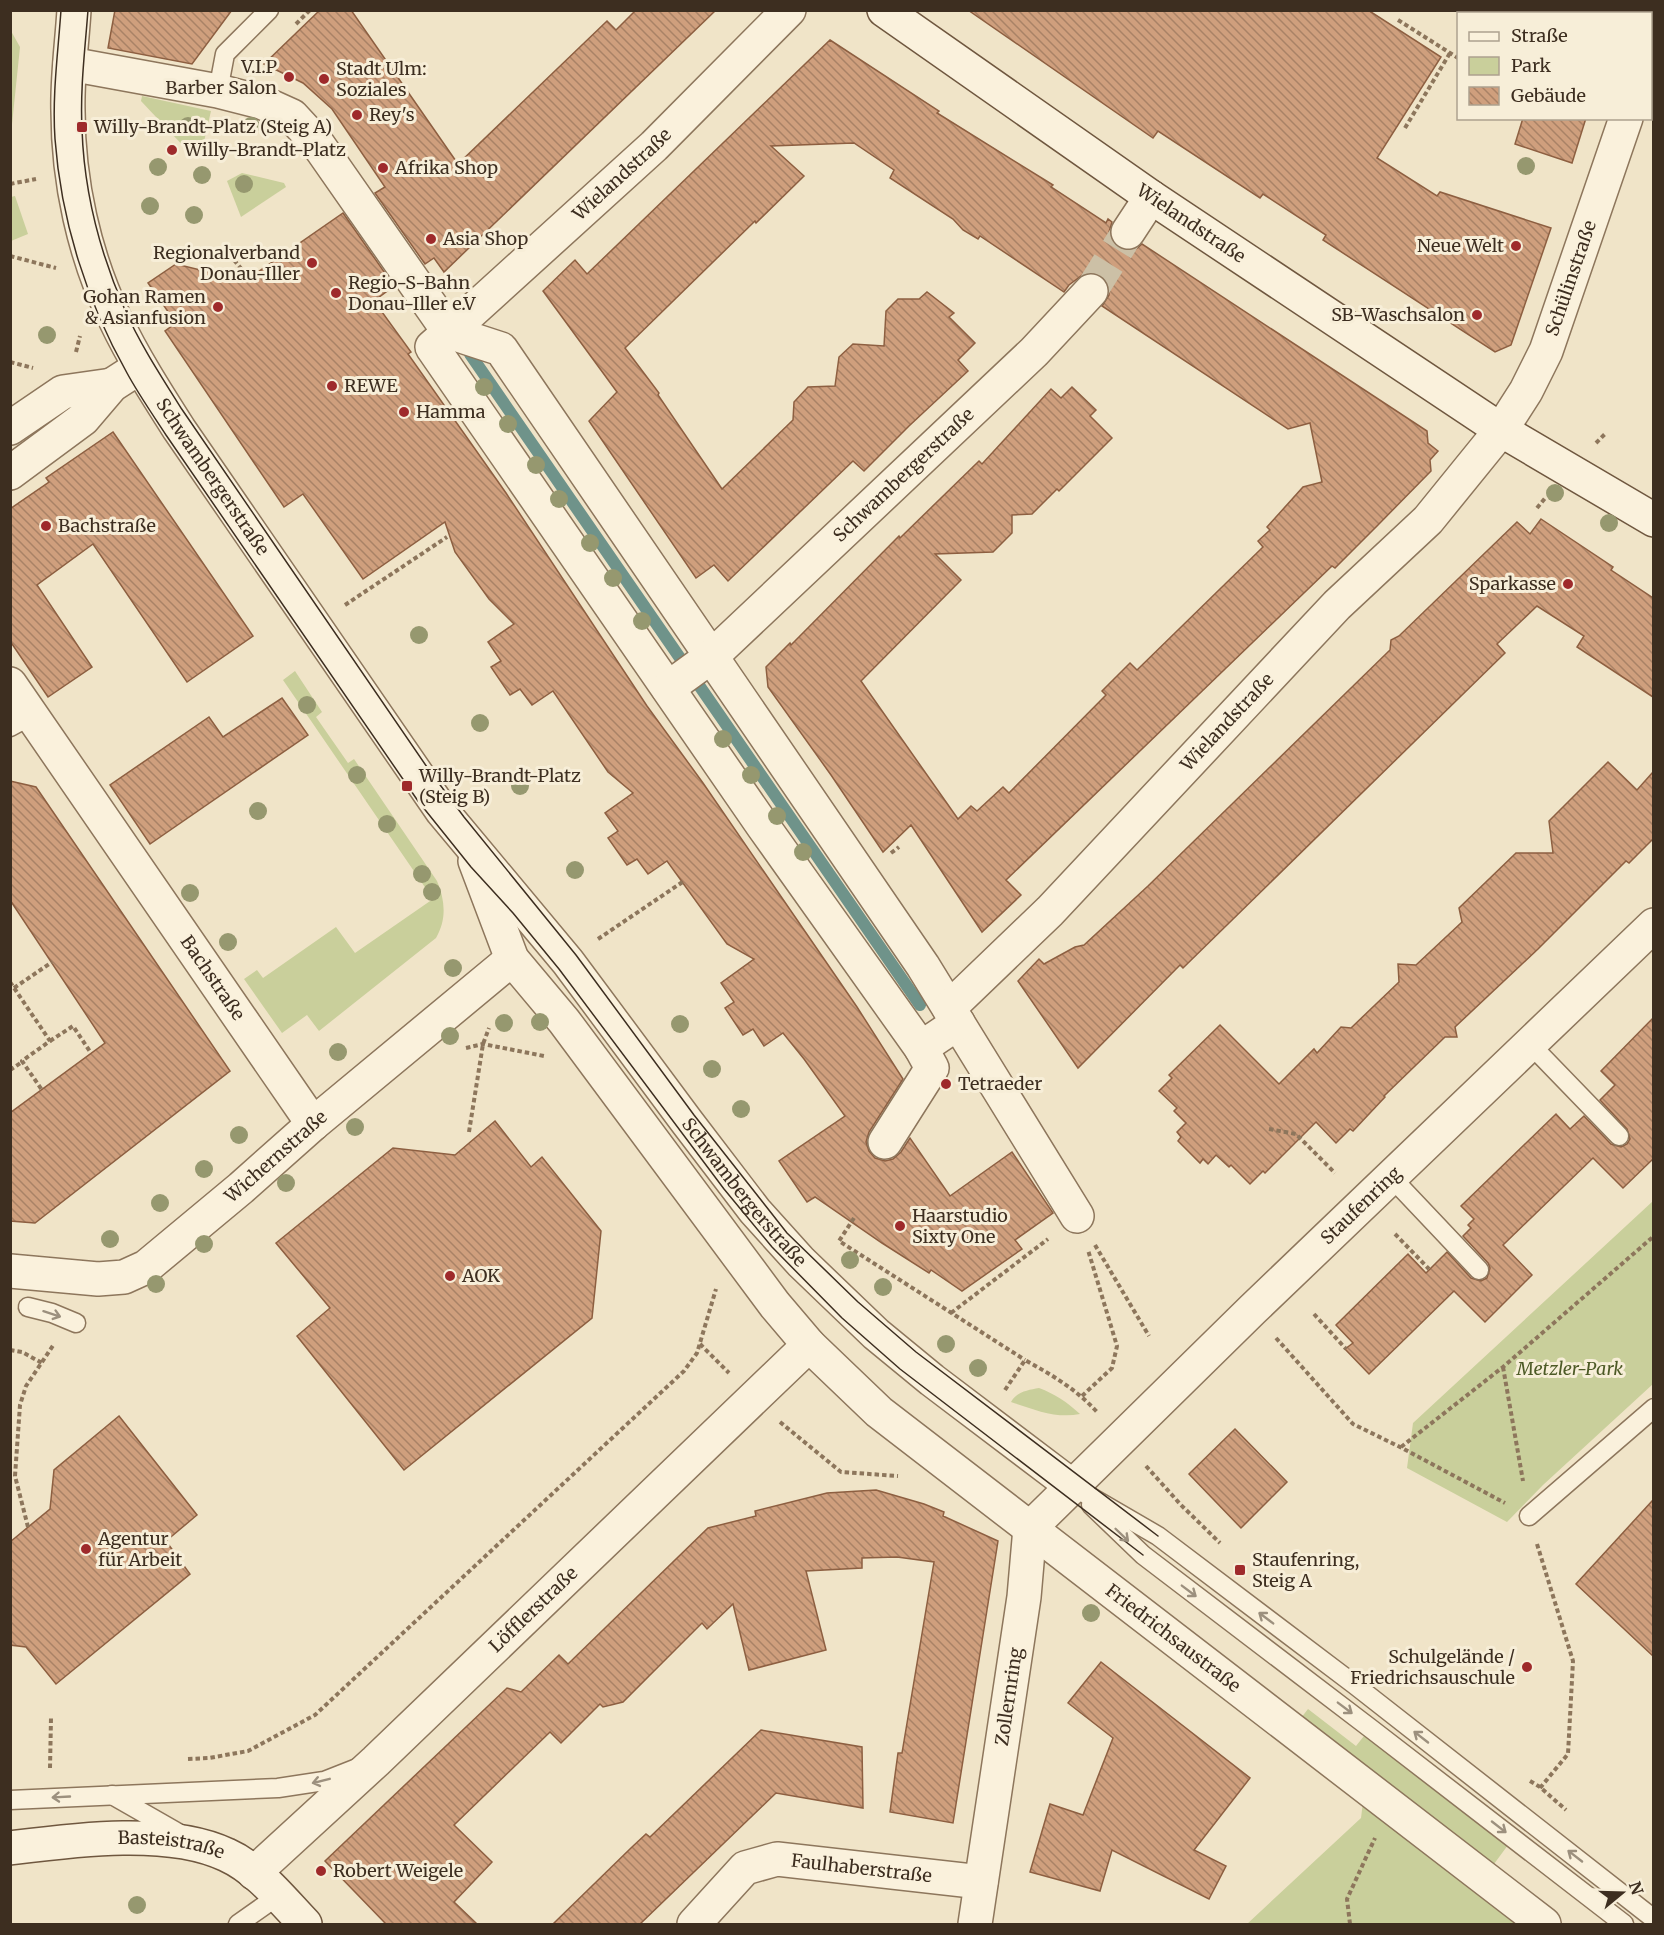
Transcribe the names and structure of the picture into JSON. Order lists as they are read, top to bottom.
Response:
{
  "streets": {
    "street": [
      "Wielandstraße",
      "Schülinstraße",
      "Schwambergerstraße",
      "Bachstraße",
      "Wichernstraße",
      "Staufenring",
      "Löfflerstraße",
      "Friedrichsaustraße",
      "Zollernring",
      "Basteistraße",
      "Faulhaberstraße"
    ]
  },
  "crossings": [
    ["Wielandstraße", "Schülinstraße"],
    ["Schwambergerstraße", "Wichernstraße"],
    ["Schwambergerstraße", "Staufenring"],
    ["Schwambergerstraße", "Löfflerstraße"],
    ["Schwambergerstraße", "Friedrichsaustraße"],
    ["Bachstraße", "Wichernstraße"],
    ["Löfflerstraße", "Friedrichsaustraße"],
    ["Löfflerstraße", "Basteistraße"],
    ["Friedrichsaustraße", "Zollernring"],
    ["Zollernring", "Faulhaberstraße"]
  ],
  "parks": ["Metzler-Park"],
  "places": {
    "other": [
      "V.I.P Barber Salon",
      "Stadt Ulm: Soziales",
      "Rey's",
      "Willy-Brandt-Platz",
      "Afrika Shop",
      "Asia Shop",
      "Neue Welt",
      "Regionalverband Donau-Iller",
      "Regio-S-Bahn Donau-Iller e.V",
      "Gohan Ramen & Asianfusion",
      "SB-Waschsalon",
      "REWE",
      "Hamma",
      "Bachstraße",
      "Sparkasse",
      "Tetraeder",
      "Haarstudio Sixty One",
      "AOK",
      "Agentur für Arbeit",
      "Schulgelände / Friedrichsauschule",
      "Robert Weigele"
    ],
    "transit": ["Willy-Brandt-Platz (Steig A)", "Willy-Brandt-Platz (Steig B)", "Staufenring, Steig A"]
  },
  "legend": ["Straße", "Park", "Gebäude"],
  "north": "right"
}
